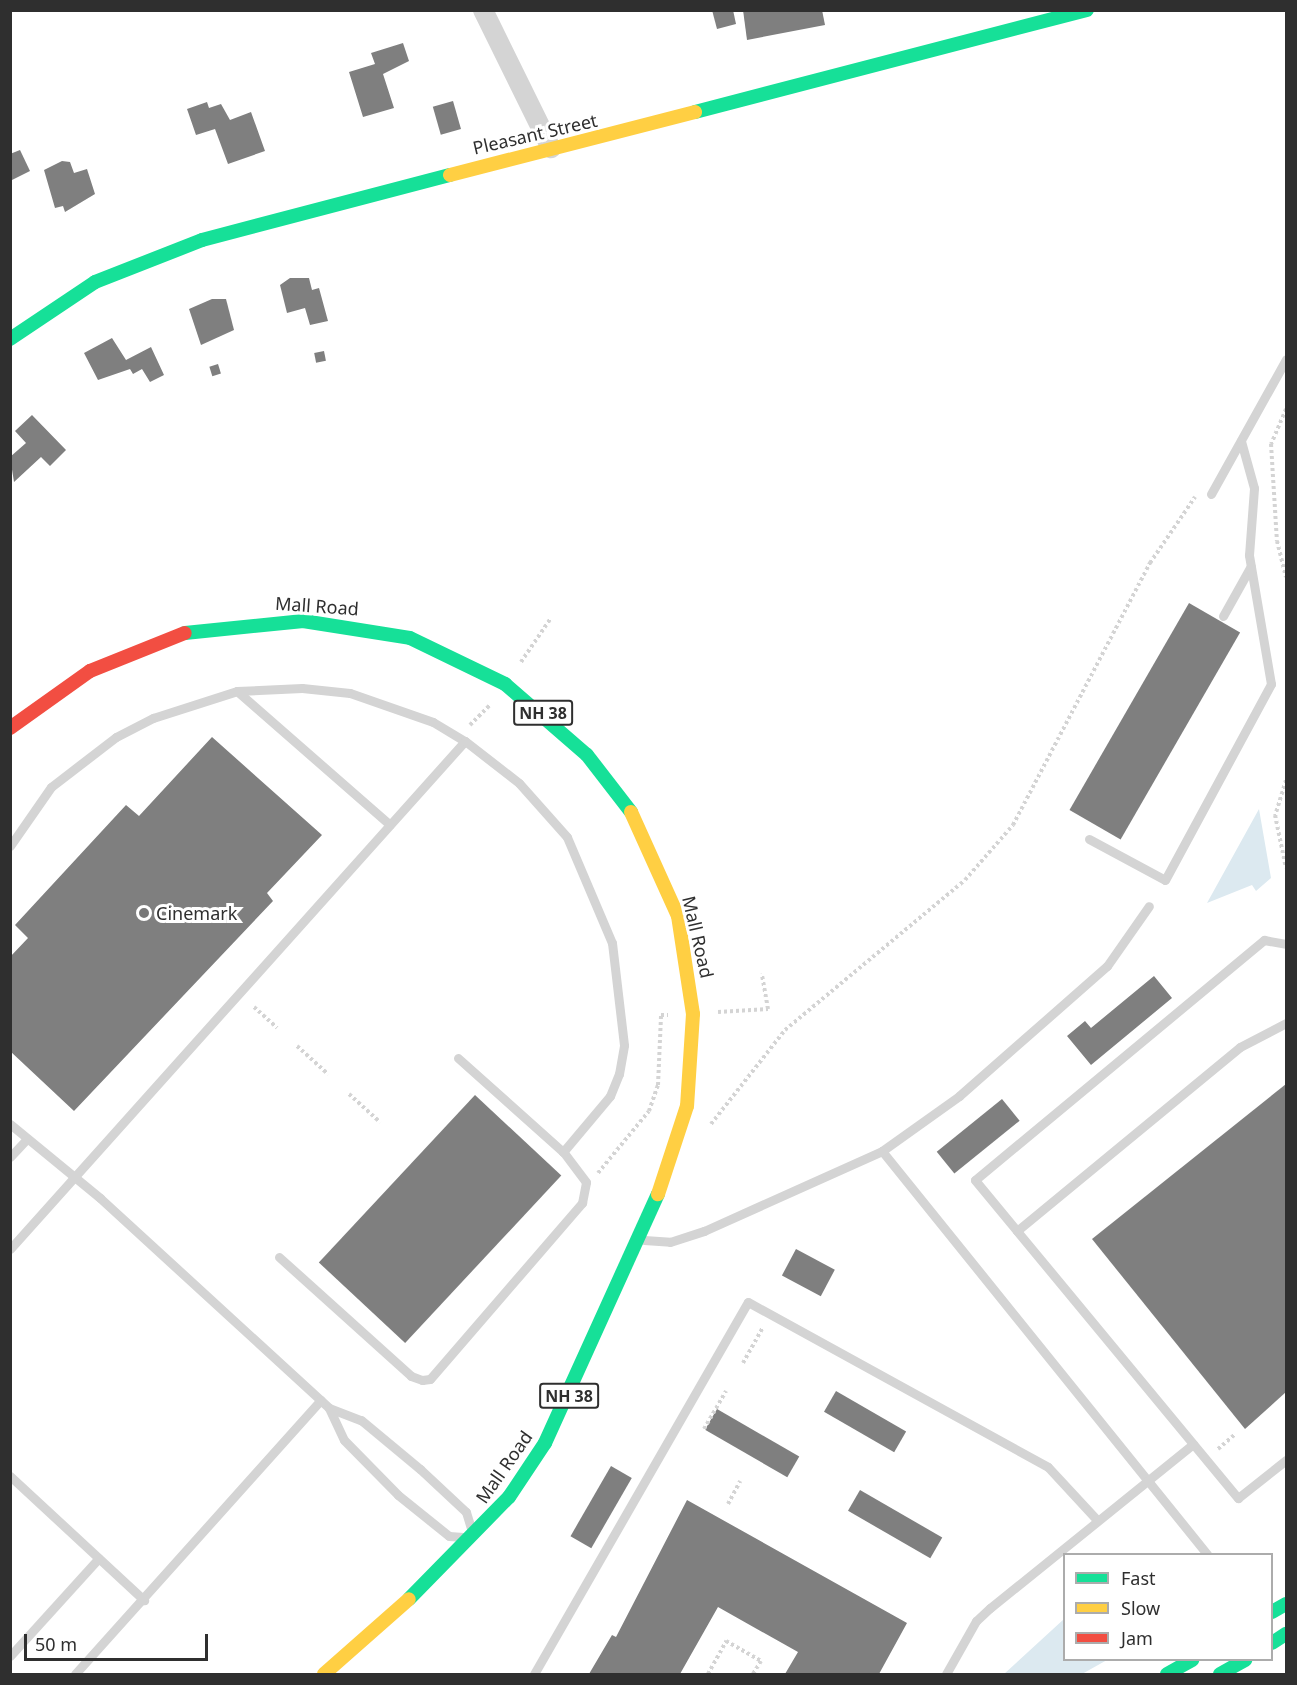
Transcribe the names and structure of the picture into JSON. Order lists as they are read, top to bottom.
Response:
{
  "streets": {
    "main road": ["Pleasant Street", "Mall Road", "NH 38"]
  },
  "places": ["Cinemark"],
  "legend": ["Fast", "Slow", "Jam"],
  "scale_bar": "50 m"
}
